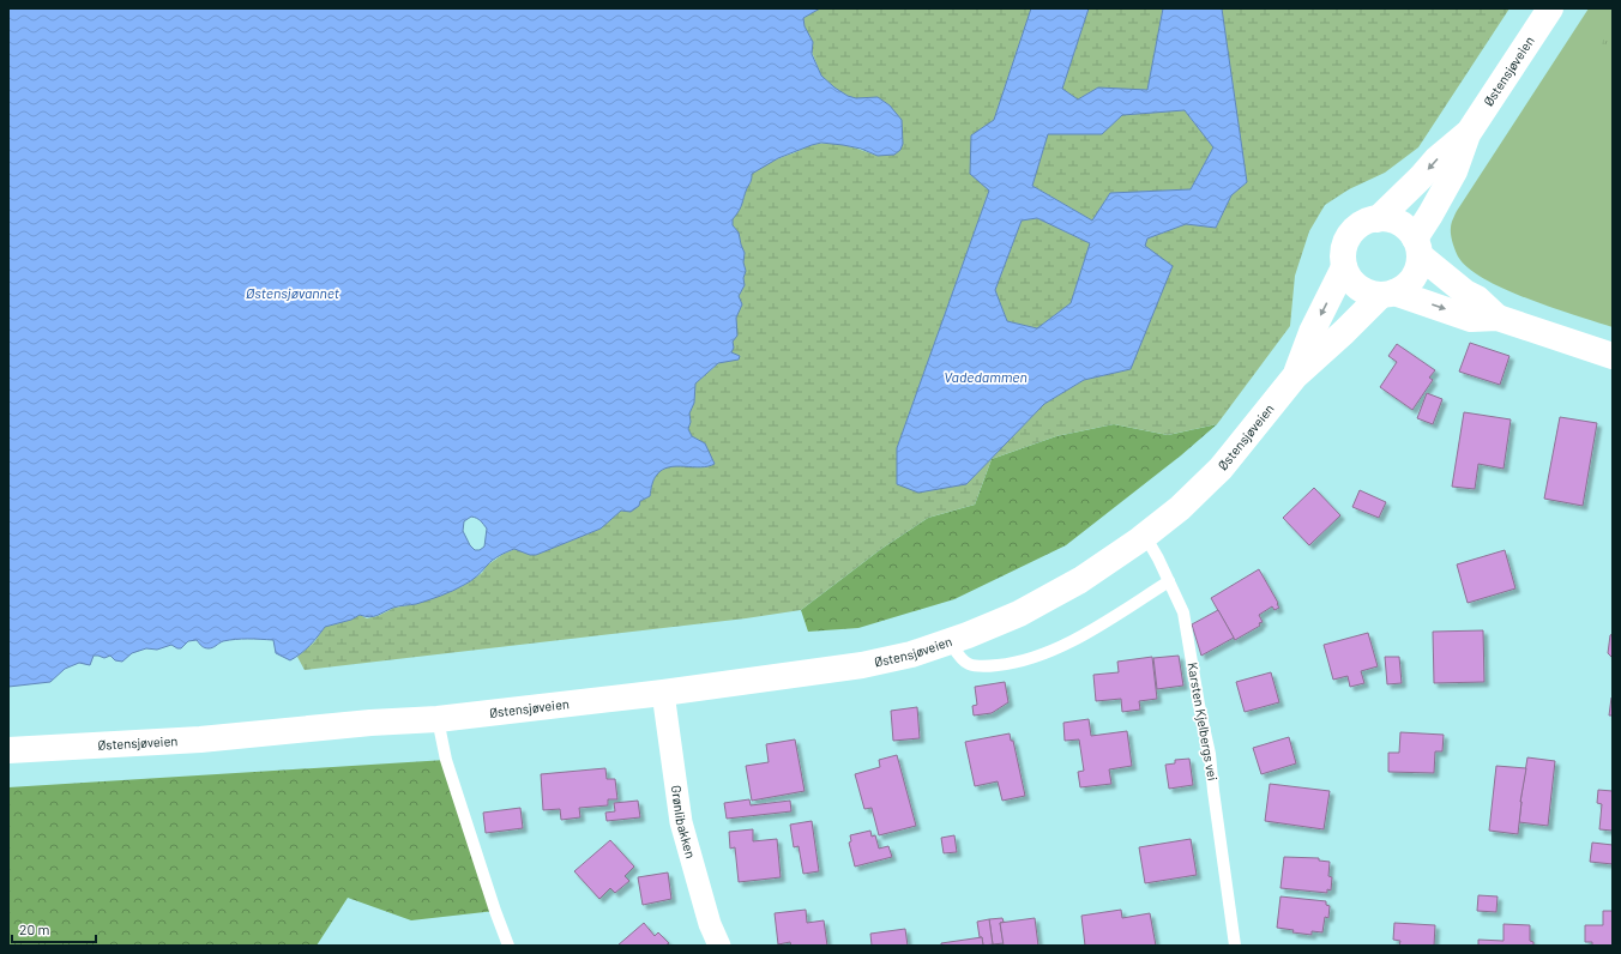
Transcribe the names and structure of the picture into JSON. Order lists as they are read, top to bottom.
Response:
{
  "streets": {
    "main road": ["Østensjøveien"],
    "street": ["Grønlibakken"],
    "lane": ["Karsten Kjelbergs vei"]
  },
  "crossings": [
    ["Østensjøveien", "Karsten Kjelbergs vei"],
    ["Østensjøveien", "Grønlibakken"]
  ],
  "water": ["Østensjøvannet", "Vadedammen"],
  "scale_bar": "20 m"
}
